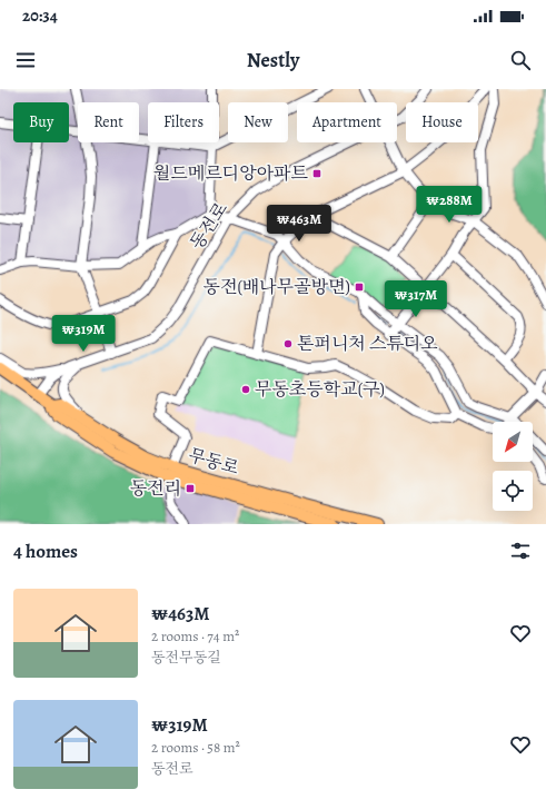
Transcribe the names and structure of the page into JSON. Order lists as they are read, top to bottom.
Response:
{
  "streets": {
    "main road": ["무동로"],
    "street": ["동전로"]
  },
  "crossings": [
    ["동전로", "무동로"]
  ],
  "places": {
    "transit": ["월드메르디앙아파트", "동전(배나무골방면)", "동전리"],
    "other": ["톤퍼니처 스튜디오", "무동초등학교(구)"]
  },
  "north": "bottom left",
  "page": {
    "status": "20:34",
    "header": "Nestly",
    "chip": [
      "Buy",
      "Rent",
      "Filters",
      "New",
      "Apartment",
      "House"
    ],
    "price": [
      "₩288M",
      "₩463M",
      "₩317M",
      "₩319M"
    ],
    "heading": "4 homes",
    "list": [
      {
        "name": "₩463M",
        "note": "2 rooms · 74 m² · 동전무동길"
      },
      {
        "name": "₩319M",
        "note": "2 rooms · 58 m² · 동전로"
      }
    ]
  }
}
